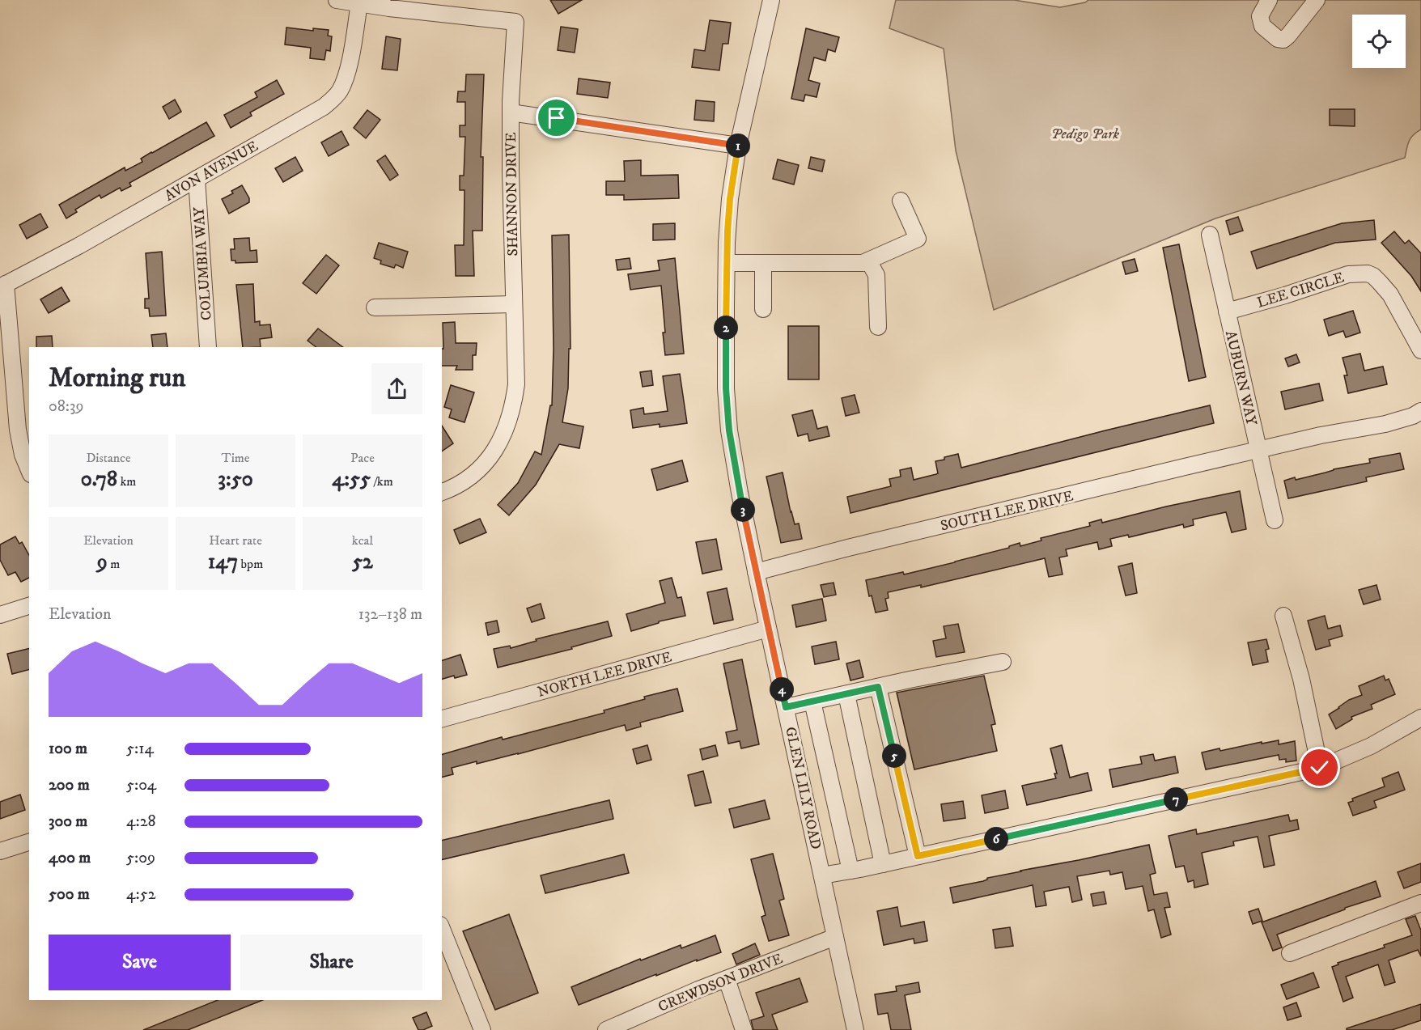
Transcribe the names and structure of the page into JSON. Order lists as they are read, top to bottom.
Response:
{
  "streets": {
    "street": [
      "AVON AVENUE",
      "SHANNON DRIVE",
      "COLUMBIA WAY",
      "LEE CIRCLE",
      "AUBURN WAY",
      "SOUTH LEE DRIVE",
      "NORTH LEE DRIVE",
      "GLEN LILY ROAD",
      "CREWDSON DRIVE"
    ]
  },
  "crossings": [
    ["AVON AVENUE", "SHANNON DRIVE"],
    ["AVON AVENUE", "COLUMBIA WAY"],
    ["LEE CIRCLE", "AUBURN WAY"],
    ["AUBURN WAY", "SOUTH LEE DRIVE"],
    ["SOUTH LEE DRIVE", "GLEN LILY ROAD"],
    ["NORTH LEE DRIVE", "GLEN LILY ROAD"],
    ["GLEN LILY ROAD", "CREWDSON DRIVE"]
  ],
  "parks": ["Pedigo Park"],
  "page": {
    "pins": [
      "1",
      "2",
      "3",
      "4",
      "5",
      "7",
      "6"
    ],
    "heading": ["Morning run", "08:39"],
    "stats": [
      ["Distance", "0.78 km"],
      ["Time", "3:50"],
      ["Pace", "4:55 /km"],
      ["Elevation", "9 m"],
      ["Heart rate", "147 bpm"],
      ["kcal", "52"]
    ],
    "chart": ["Elevation", "132–138 m"],
    "list": [
      {
        "name": "100 m",
        "note": "5:14"
      },
      {
        "name": "200 m",
        "note": "5:04"
      },
      {
        "name": "300 m",
        "note": "4:28"
      },
      {
        "name": "400 m",
        "note": "5:09"
      },
      {
        "name": "500 m",
        "note": "4:52"
      }
    ],
    "buttons": ["Save", "Share"]
  }
}
